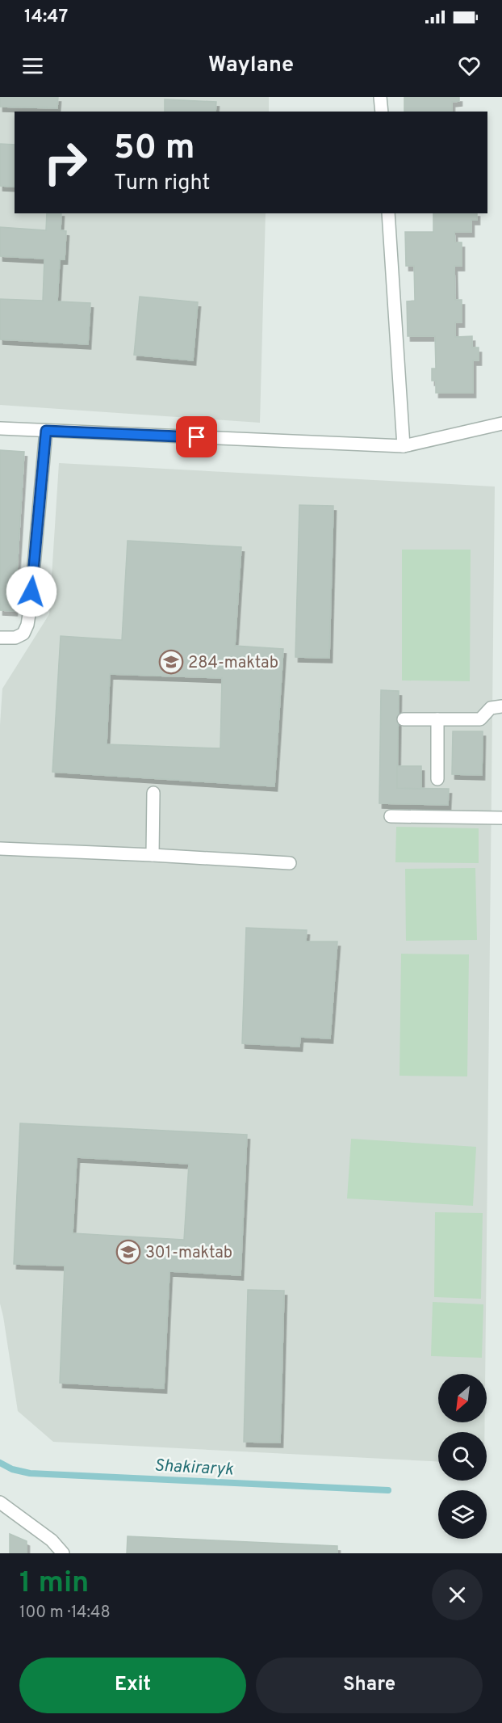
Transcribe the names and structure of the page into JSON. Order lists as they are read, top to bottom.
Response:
{
  "water": ["Shakiraryk"],
  "places": {
    "school or university": ["284-maktab", "301-maktab"]
  },
  "north": "bottom left",
  "page": {
    "status": "14:47",
    "header": "Waylane",
    "turn": ["50 m", "Turn right"],
    "heading": ["1 min", "100 m · 14:48"],
    "buttons": ["Exit", "Share"]
  }
}
